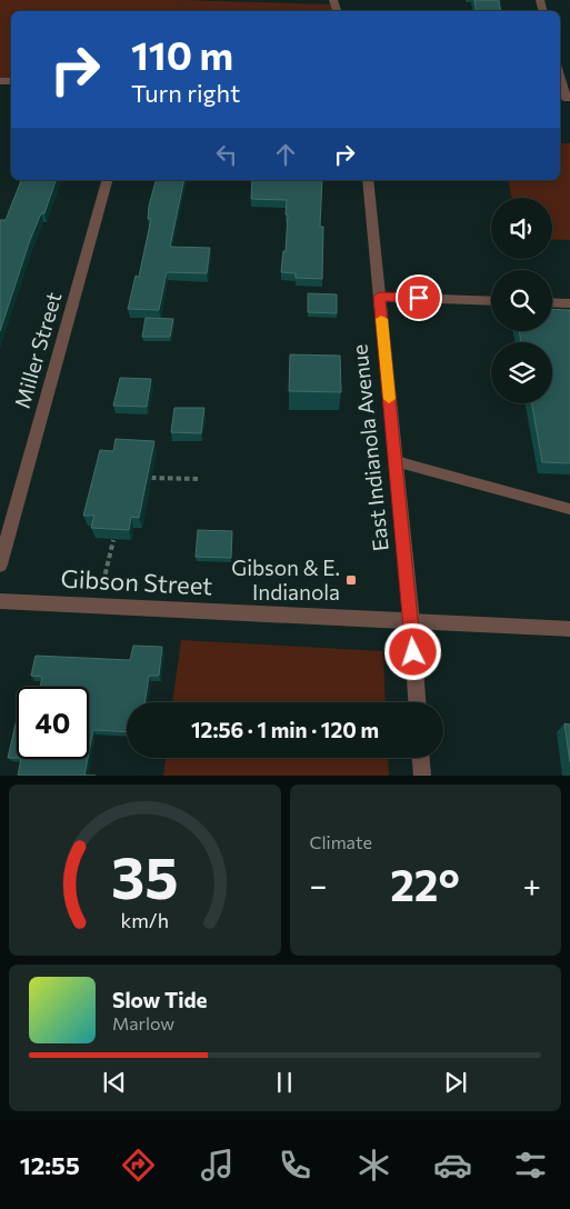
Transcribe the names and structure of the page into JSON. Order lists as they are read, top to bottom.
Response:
{
  "streets": {
    "street": ["Miller Street", "East Indianola Avenue", "Gibson Street"]
  },
  "crossings": [
    ["East Indianola Avenue", "Gibson Street"]
  ],
  "places": {
    "transit": ["Gibson & E. Indianola"]
  },
  "page": {
    "turn": ["110 m", "Turn right"],
    "limit": "40",
    "trip": "12:56 · 1 min · 120 m",
    "tile": "Climate",
    "heat": ["−", "22°", "+"],
    "song": ["Slow Tide", "Marlow"],
    "tabs": "12:55",
    "gauge": ["35", "km/h"]
  }
}
